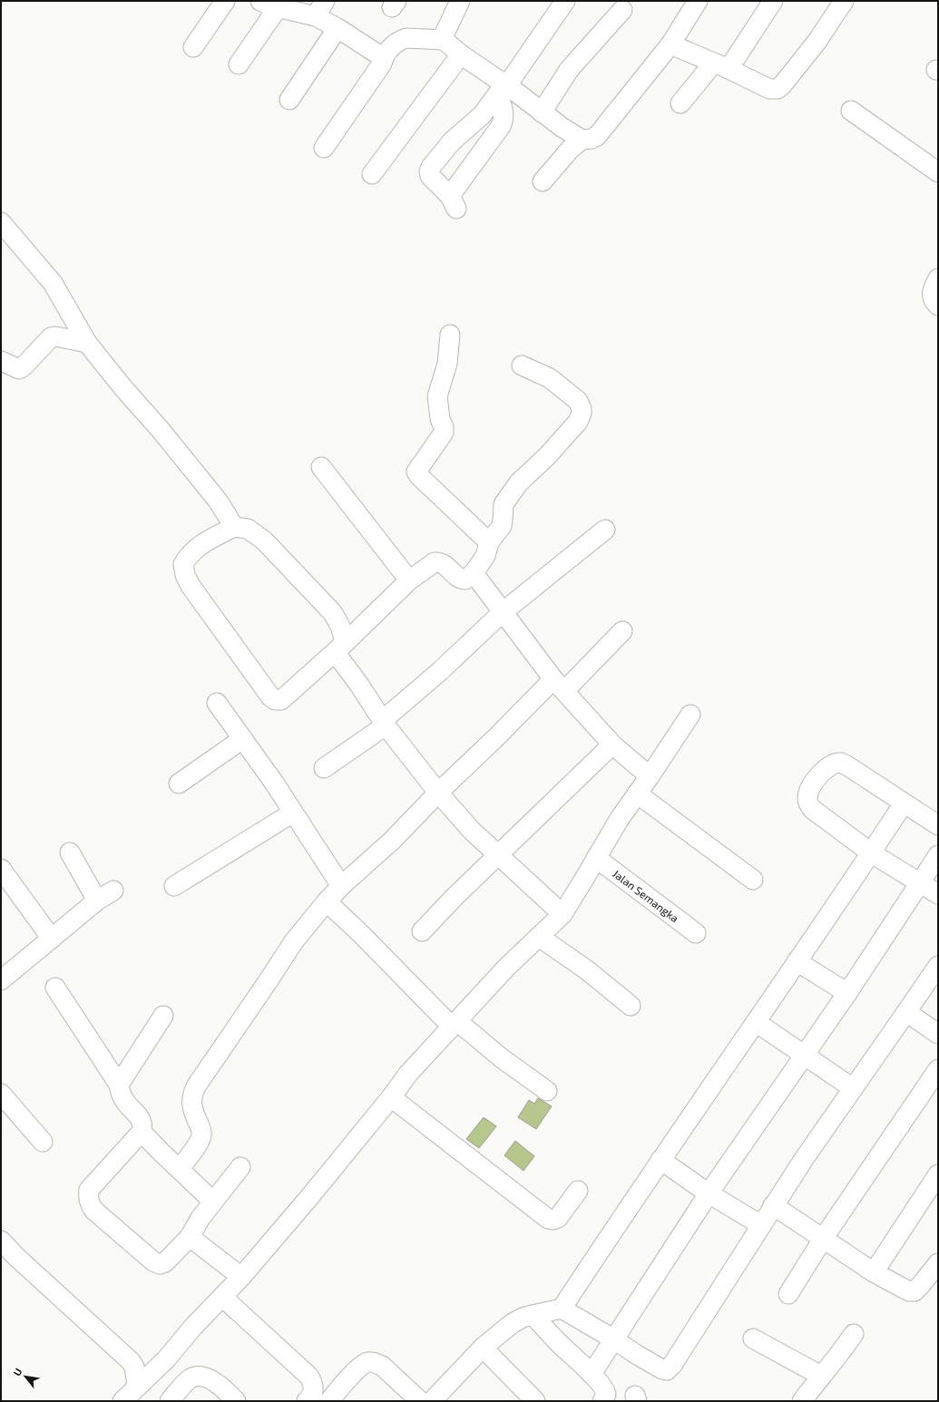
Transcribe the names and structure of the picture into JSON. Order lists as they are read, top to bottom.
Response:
{
  "streets": {
    "street": ["Jalan Semangka"]
  },
  "north": "top left"
}
